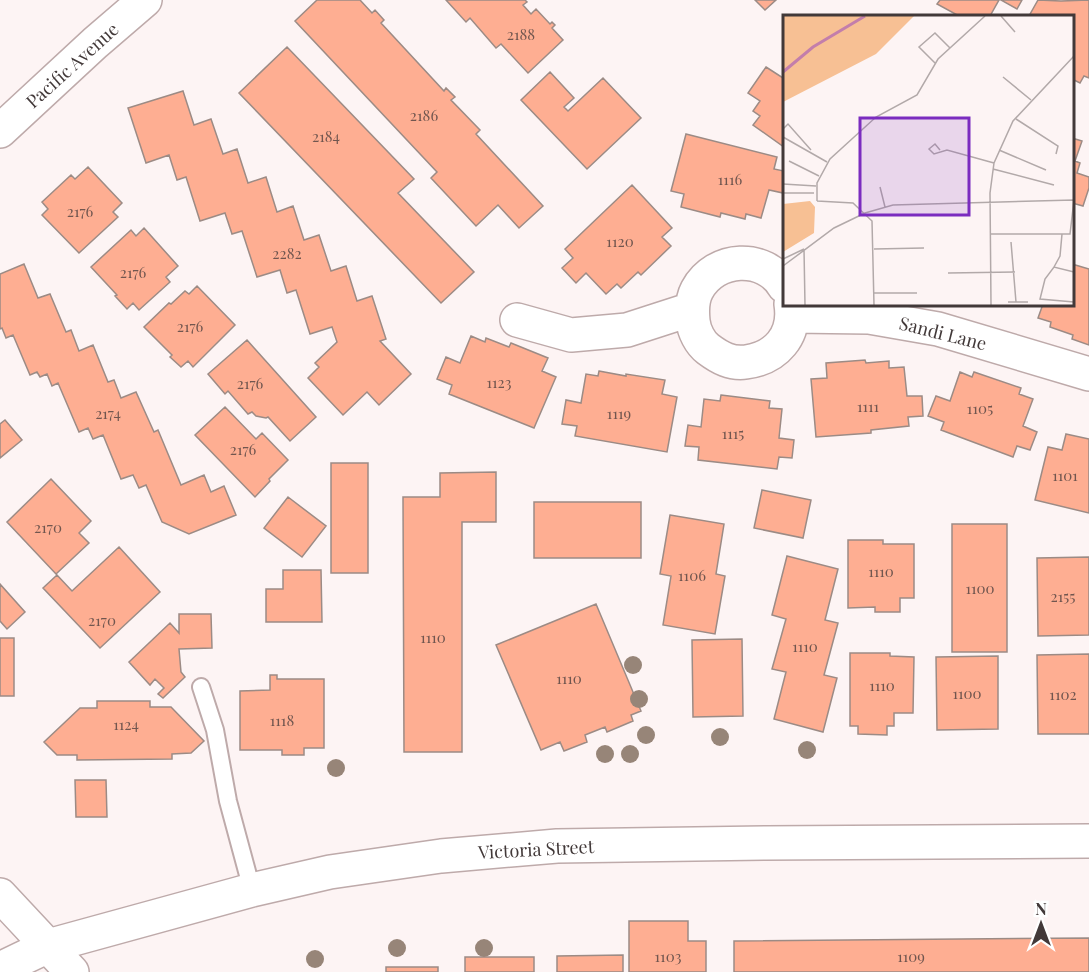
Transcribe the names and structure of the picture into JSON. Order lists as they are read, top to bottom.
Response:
{
  "streets": {
    "main road": ["Pacific Avenue", "Sandi Lane", "Victoria Street"]
  },
  "house_numbers": [
    "2188",
    "2186",
    "2184",
    "1116",
    "2176",
    "1120",
    "2282",
    "2176",
    "2176",
    "1123",
    "2176",
    "1111",
    "1105",
    "2174",
    "1119",
    "1115",
    "2176",
    "1101",
    "2170",
    "1110",
    "1106",
    "1100",
    "2155",
    "2170",
    "1110",
    "1110",
    "1110",
    "1110",
    "1100",
    "1102",
    "1118",
    "1124",
    "1103",
    "1109"
  ],
  "north": "top"
}
